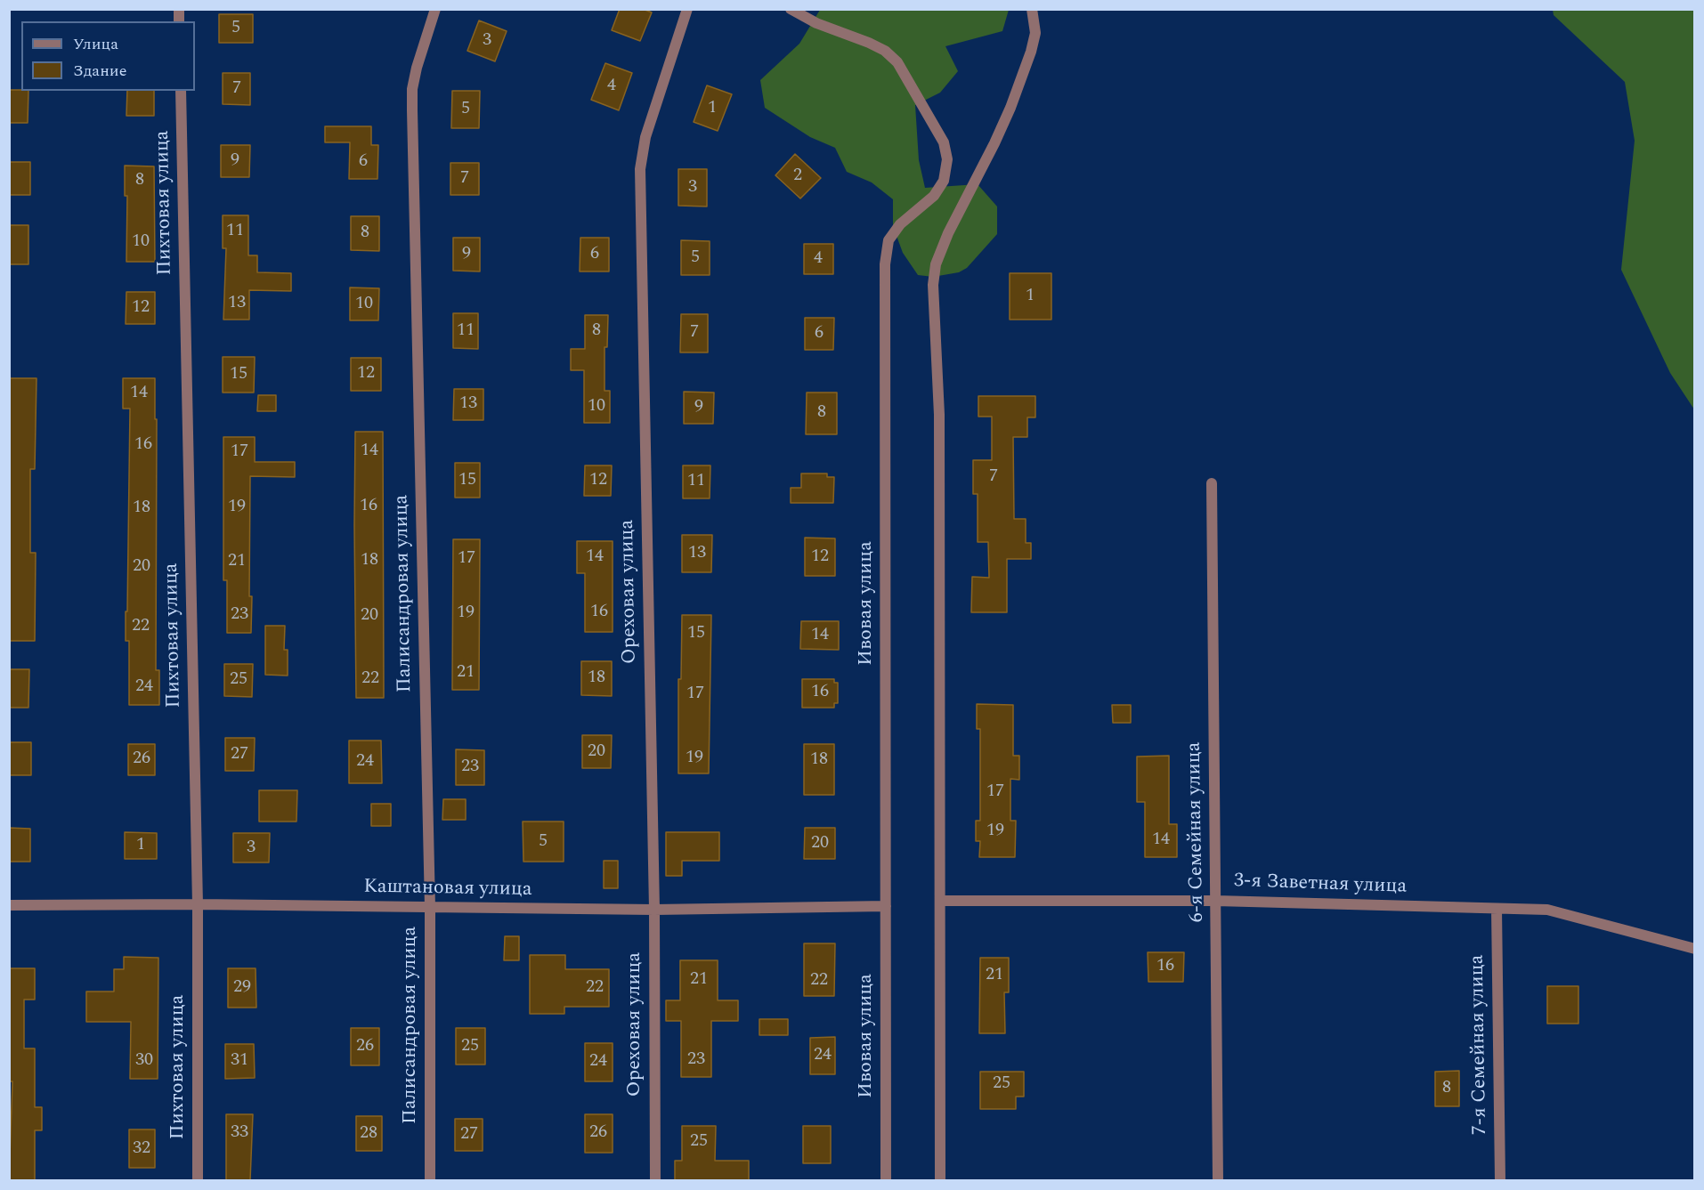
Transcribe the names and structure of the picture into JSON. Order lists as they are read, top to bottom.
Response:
{
  "streets": {
    "street": [
      "Пихтовая улица",
      "Ореховая улица",
      "Палисандровая улица",
      "Ивовая улица",
      "6-я Семейная улица",
      "3-я Заветная улица",
      "Каштановая улица",
      "7-я Семейная улица"
    ]
  },
  "crossings": [
    ["Пихтовая улица", "Каштановая улица"],
    ["Ореховая улица", "Каштановая улица"],
    ["Палисандровая улица", "Каштановая улица"],
    ["Ивовая улица", "Каштановая улица"],
    ["6-я Семейная улица", "3-я Заветная улица"],
    ["3-я Заветная улица", "7-я Семейная улица"]
  ],
  "house_numbers": [
    "5",
    "3",
    "4",
    "7",
    "1",
    "5",
    "9",
    "6",
    "2",
    "7",
    "8",
    "3",
    "11",
    "8",
    "10",
    "9",
    "6",
    "5",
    "4",
    "1",
    "13",
    "10",
    "12",
    "11",
    "8",
    "7",
    "6",
    "12",
    "15",
    "14",
    "13",
    "10",
    "9",
    "8",
    "16",
    "14",
    "17",
    "7",
    "15",
    "12",
    "11",
    "16",
    "19",
    "18",
    "13",
    "14",
    "12",
    "17",
    "18",
    "21",
    "20",
    "16",
    "19",
    "23",
    "20",
    "22",
    "15",
    "14",
    "21",
    "18",
    "22",
    "25",
    "24",
    "16",
    "17",
    "20",
    "27",
    "19",
    "26",
    "18",
    "24",
    "23",
    "17",
    "19",
    "14",
    "5",
    "20",
    "1",
    "3",
    "16",
    "21",
    "21",
    "22",
    "29",
    "22",
    "26",
    "25",
    "24",
    "23",
    "30",
    "31",
    "24",
    "25",
    "8",
    "33",
    "26",
    "28",
    "27",
    "25",
    "32"
  ],
  "legend": ["Улица", "Здание"]
}
